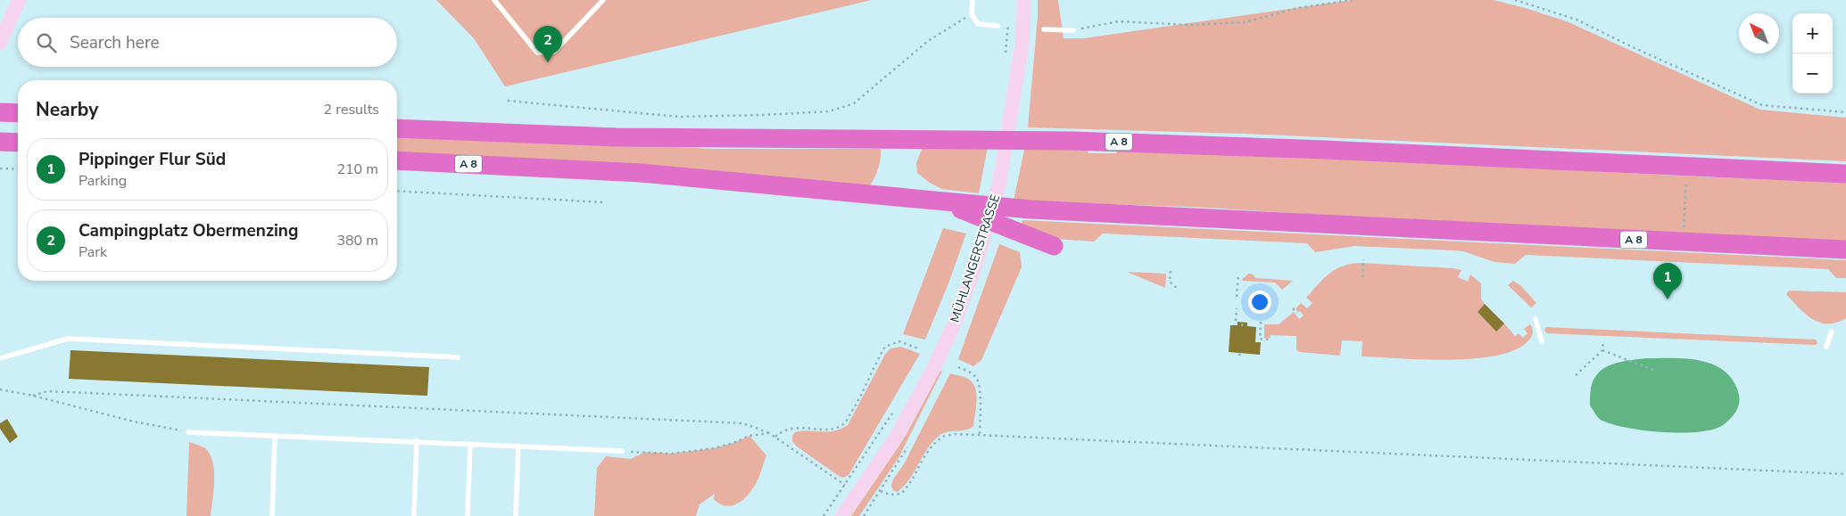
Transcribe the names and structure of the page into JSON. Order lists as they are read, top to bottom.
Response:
{
  "streets": {
    "highway": ["A 8"],
    "main road": ["MÜHLANGERSTRASSE"]
  },
  "north": "top left",
  "page": {
    "map_buttons": ["+", "−"],
    "search": "Search here",
    "pins": ["2", "1"],
    "heading": ["Nearby", "2 results"],
    "list": [
      {
        "mark": "1",
        "name": "Pippinger Flur Süd",
        "note": "Parking",
        "value": "210 m"
      },
      {
        "mark": "2",
        "name": "Campingplatz Obermenzing",
        "note": "Park",
        "value": "380 m"
      }
    ]
  }
}
